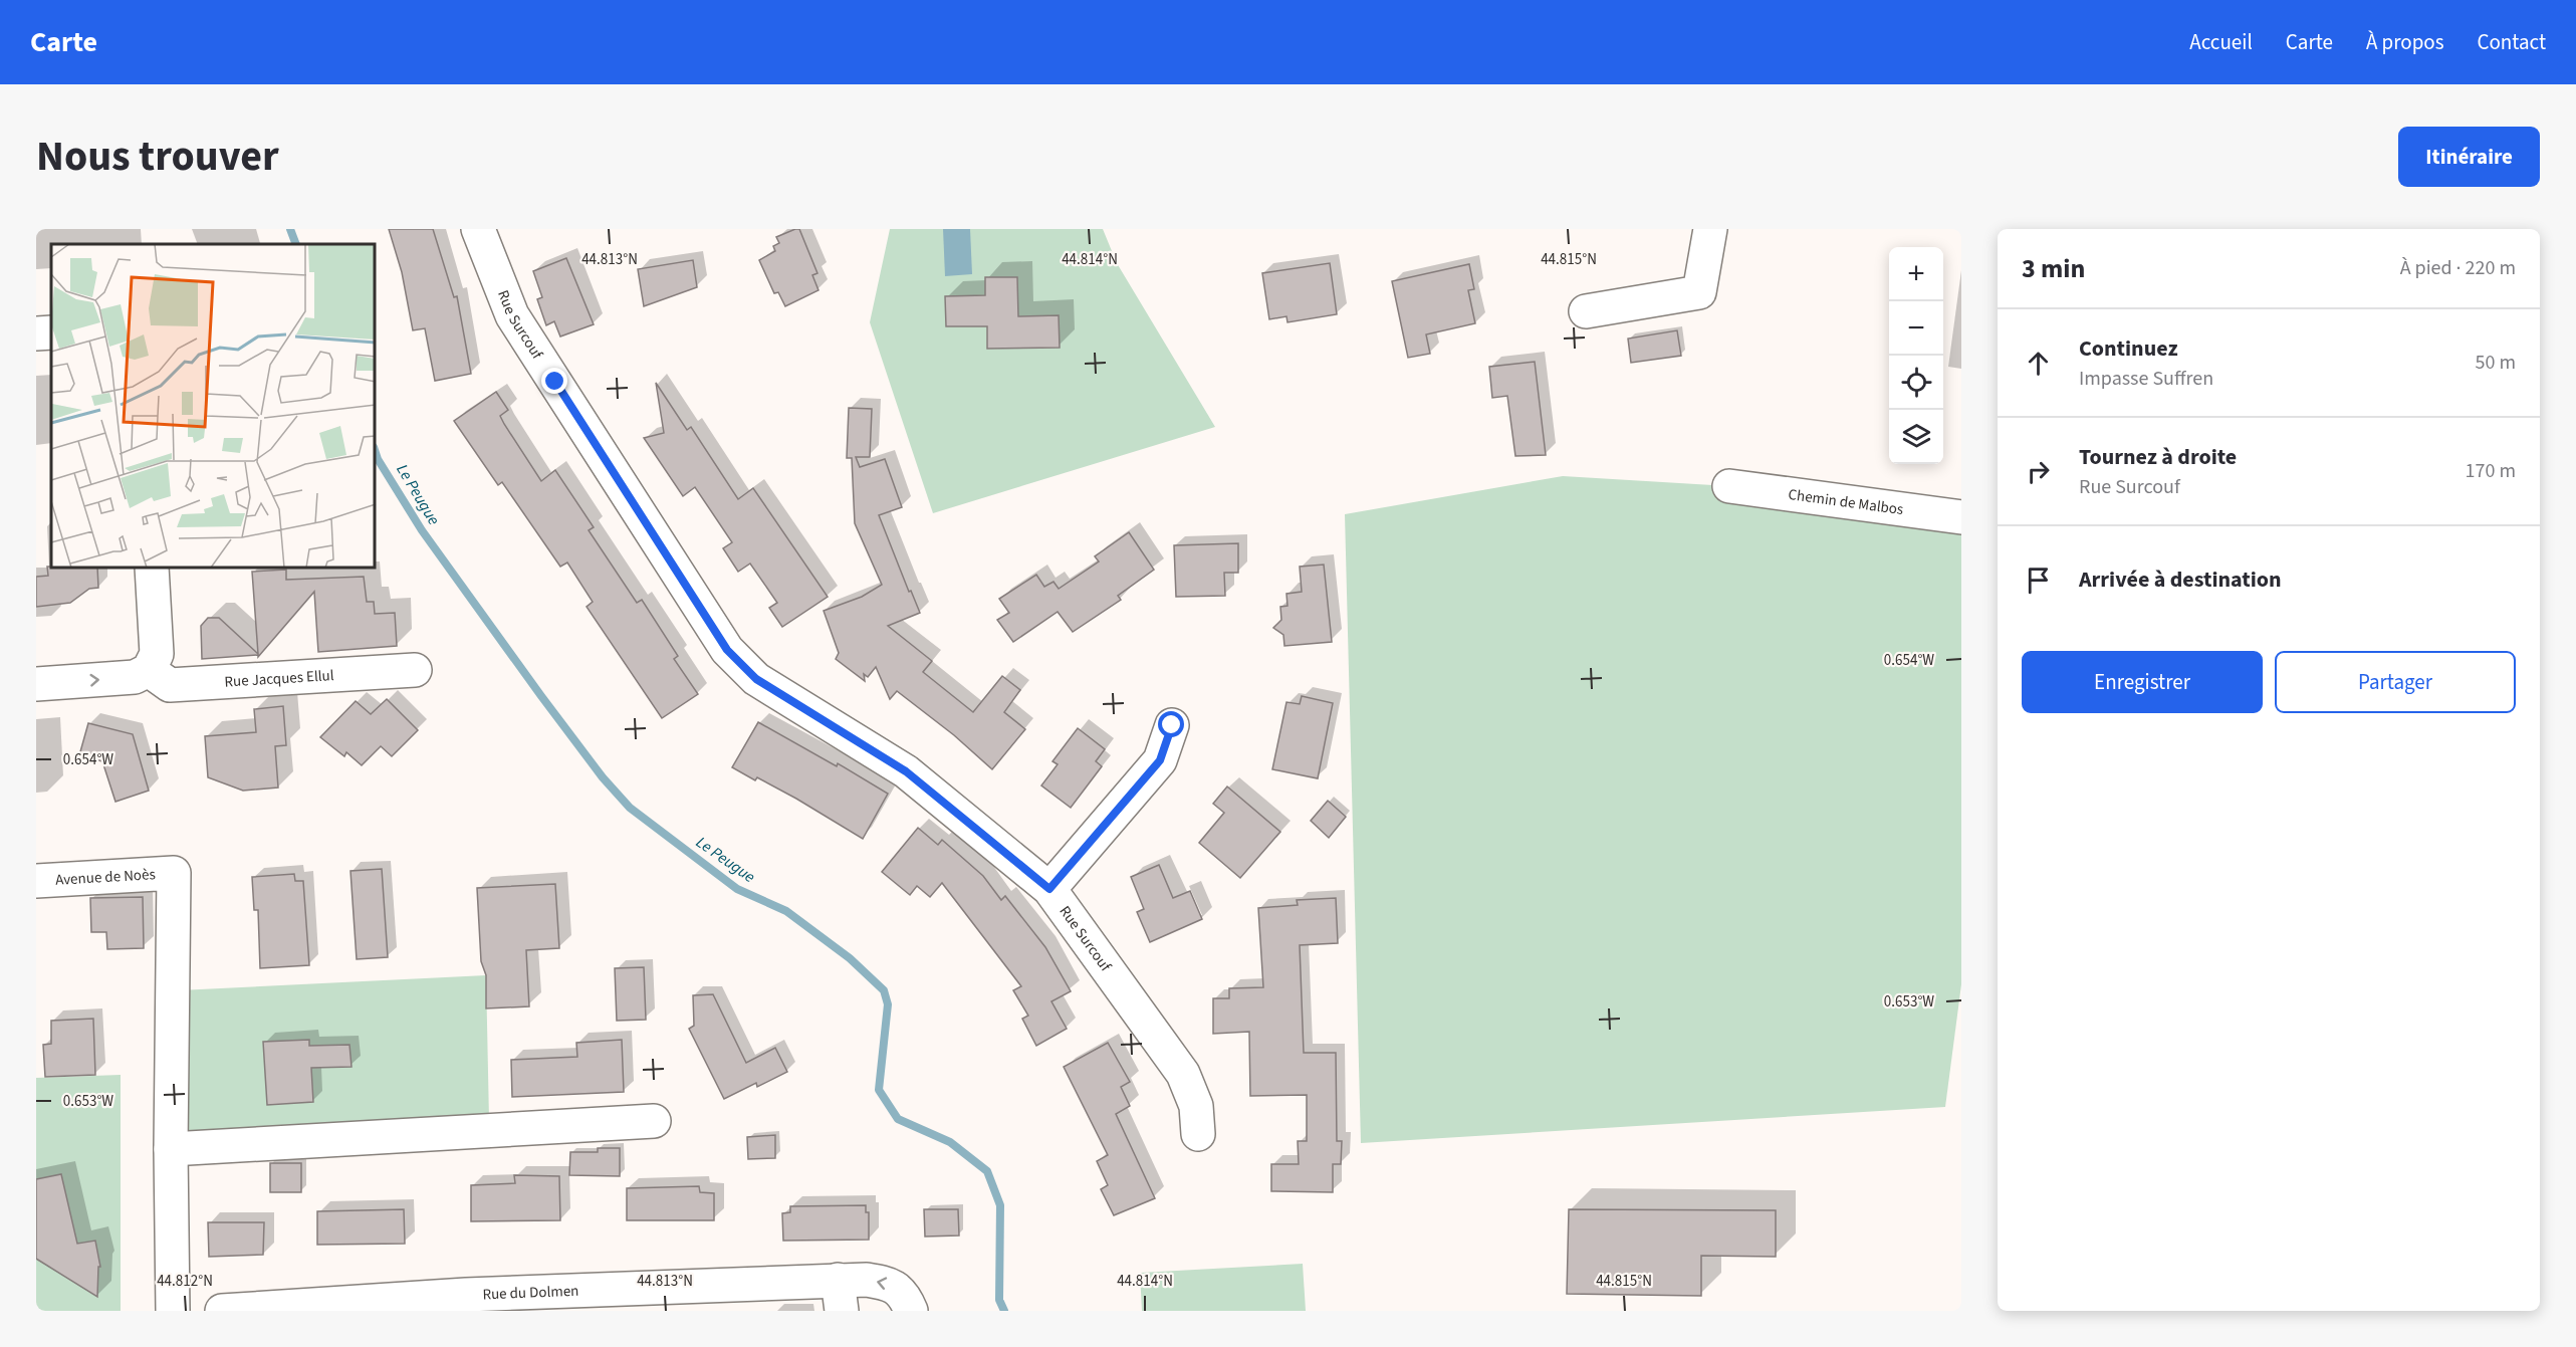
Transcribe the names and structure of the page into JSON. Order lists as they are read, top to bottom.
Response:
{
  "streets": {
    "street": [
      "Rue Surcouf",
      "Chemin de Malbos",
      "Rue Jacques Ellul",
      "Avenue de Noès",
      "Rue du Dolmen"
    ]
  },
  "water": ["Le Peugue"],
  "page": {
    "header": "Carte",
    "nav": [
      "Accueil",
      "Carte",
      "À propos",
      "Contact"
    ],
    "title": "Nous trouver",
    "buttons": [
      "Itinéraire",
      ["Enregistrer", "Partager"]
    ],
    "heading": ["3 min", "À pied · 220 m"],
    "map_buttons": ["+", "−"],
    "list": [
      ["Continuez", "Impasse Suffren", "50 m"],
      ["Tournez à droite", "Rue Surcouf", "170 m"],
      "Arrivée à destination"
    ]
  },
  "coordinates": [
    "44.813°N",
    "44.814°N",
    "44.815°N",
    "0.654°W",
    "0.653°W",
    "44.812°N"
  ]
}
